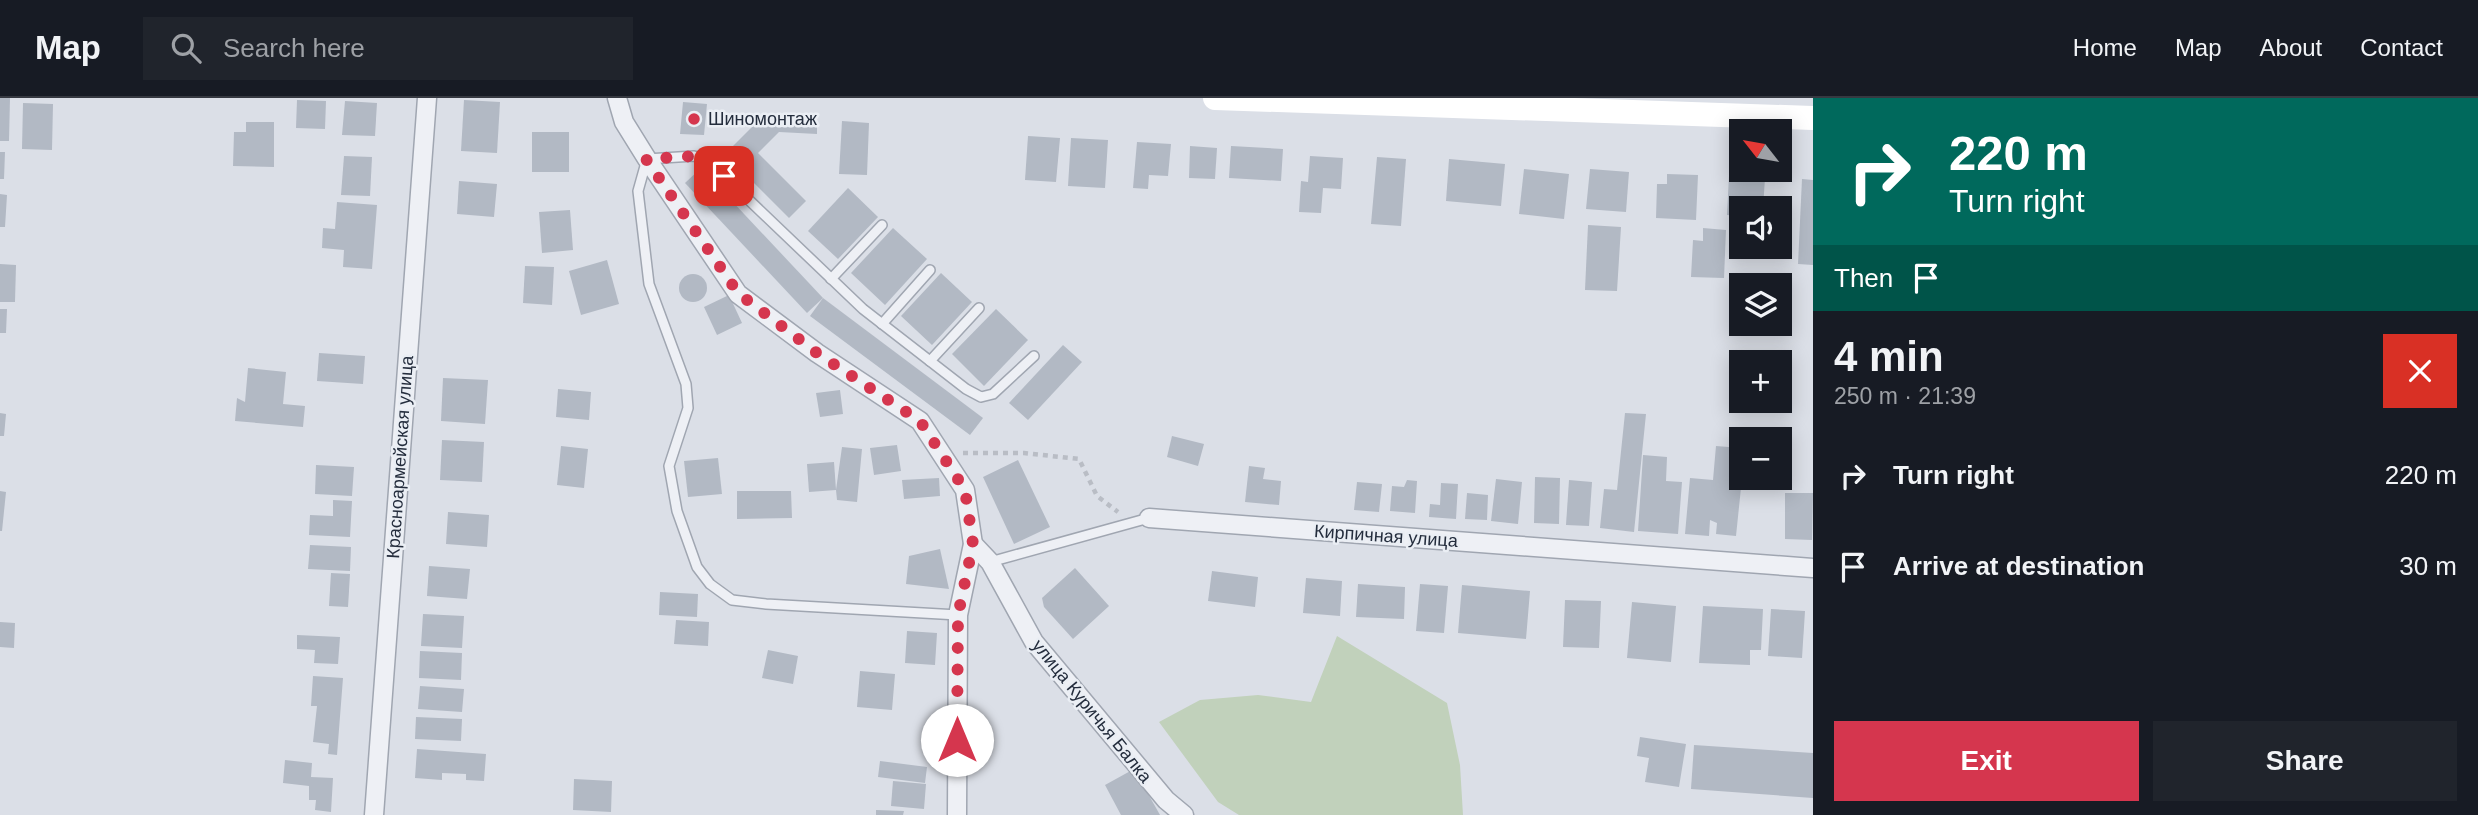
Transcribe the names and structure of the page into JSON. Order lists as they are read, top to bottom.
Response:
{
  "streets": {
    "street": ["Красноармейская улица", "Кирпичная улица", "улица Куричья Балка"]
  },
  "crossings": [
    ["Кирпичная улица", "улица Куричья Балка"]
  ],
  "places": ["Шиномонтаж"],
  "north": "top left",
  "page": {
    "header": "Map",
    "search": "Search here",
    "nav": [
      "Home",
      "Map",
      "About",
      "Contact"
    ],
    "turn": ["220 m", "Turn right"],
    "map_buttons": ["+", "−"],
    "then": "Then",
    "heading": ["4 min", "250 m · 21:39"],
    "list": [
      {
        "name": "Turn right",
        "value": "220 m"
      },
      {
        "name": "Arrive at destination",
        "value": "30 m"
      }
    ],
    "buttons": ["Exit", "Share"]
  }
}
